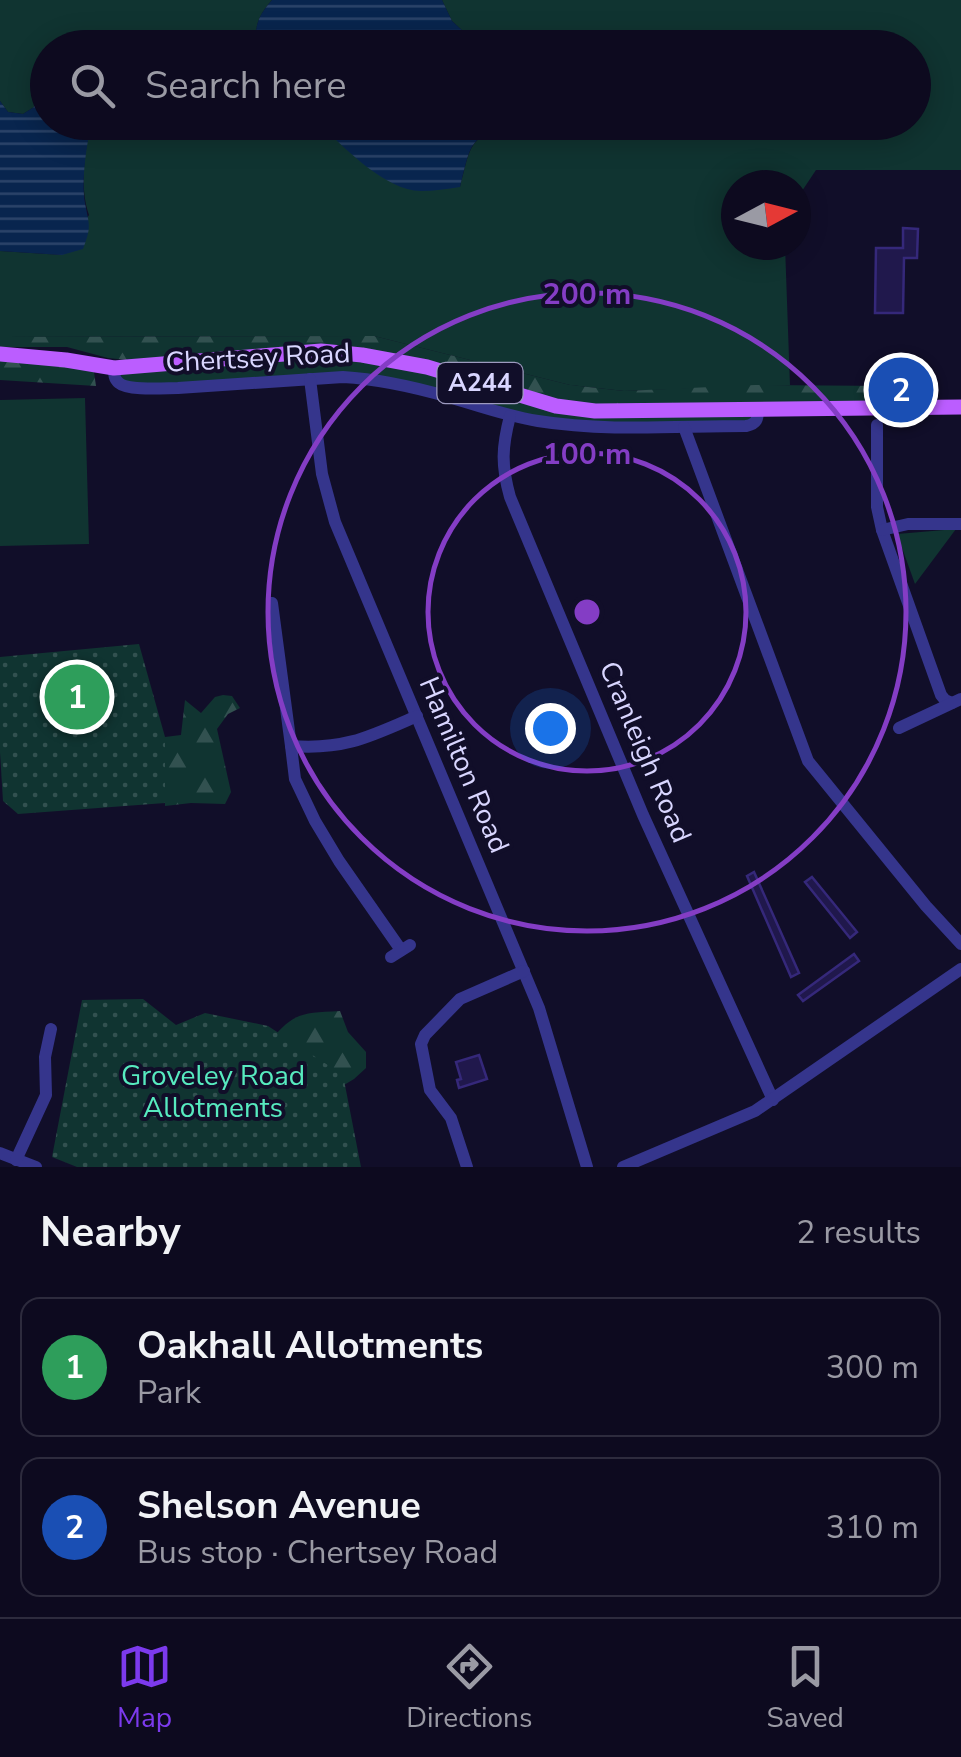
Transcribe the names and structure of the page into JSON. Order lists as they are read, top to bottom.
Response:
{
  "streets": {
    "main road": ["Chertsey Road", "A244"],
    "street": ["Cranleigh Road", "Hamilton Road"]
  },
  "crossings": [
    ["Chertsey Road", "Cranleigh Road"],
    ["Chertsey Road", "Hamilton Road"]
  ],
  "parks": ["Groveley Road Allotments"],
  "north": "right",
  "page": {
    "search": "Search here",
    "pins": ["2", "1"],
    "heading": ["Nearby", "2 results"],
    "list": [
      {
        "mark": "1",
        "name": "Oakhall Allotments",
        "note": "Park",
        "value": "300 m"
      },
      {
        "mark": "2",
        "name": "Shelson Avenue",
        "note": "Bus stop · Chertsey Road",
        "value": "310 m"
      }
    ],
    "nav": ["Map", "Directions", "Saved"]
  },
  "rings": ["200 m", "100 m"]
}
